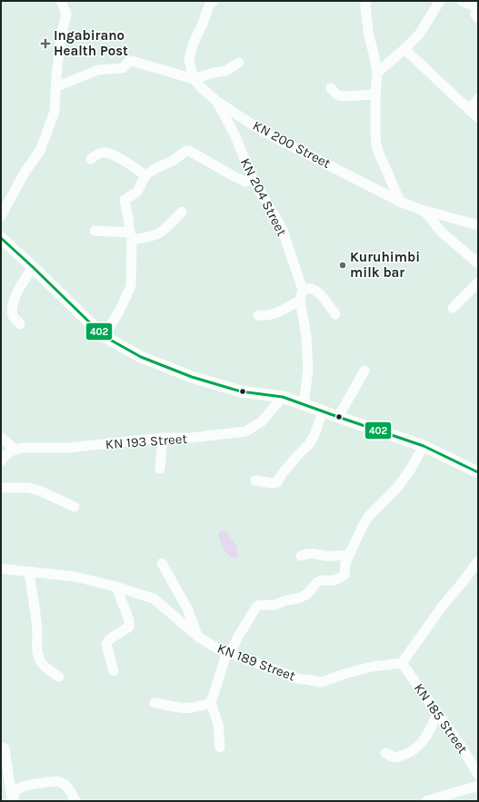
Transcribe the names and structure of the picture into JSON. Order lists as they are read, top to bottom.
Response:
{
  "streets": {
    "street": [
      "KN 200 Street",
      "KN 204 Street",
      "KN 193 Street",
      "KN 189 Street",
      "KN 185 Street"
    ]
  },
  "crossings": [
    ["KN 200 Street", "KN 204 Street"],
    ["KN 189 Street", "KN 185 Street"]
  ],
  "places": {
    "health": ["Ingabirano Health Post"],
    "other": ["Kuruhimbi milk bar"]
  },
  "lines": ["transit line 402"]
}
